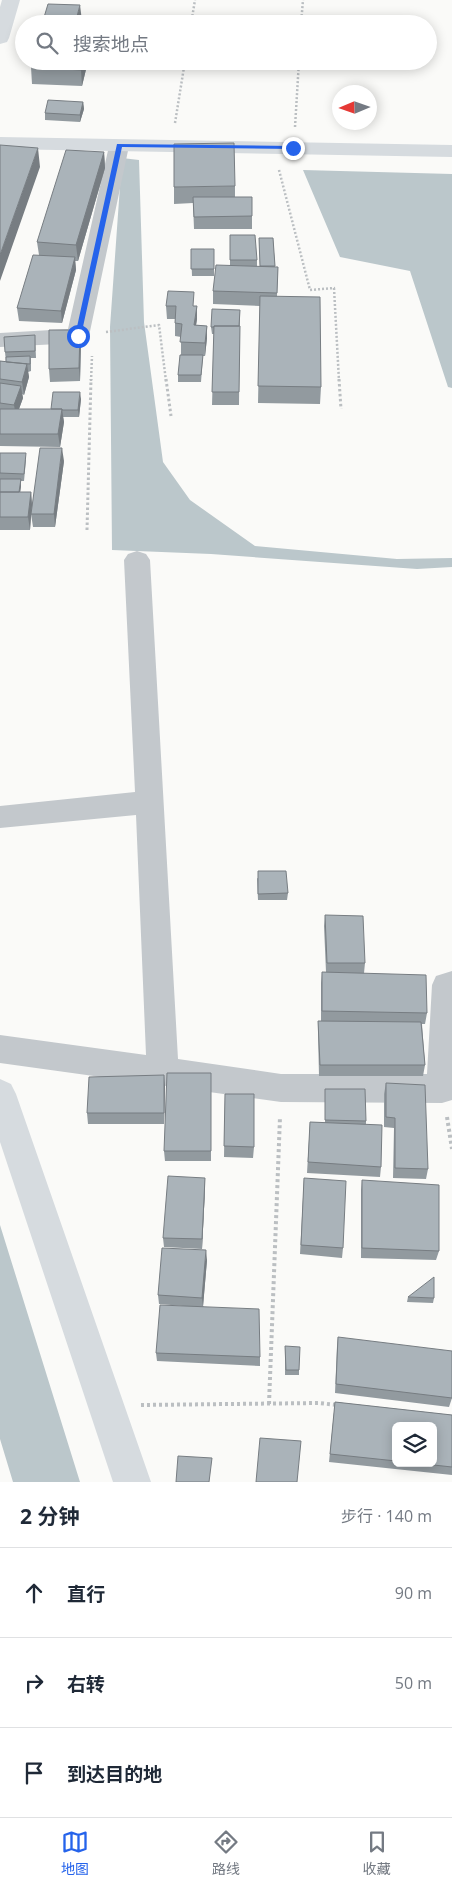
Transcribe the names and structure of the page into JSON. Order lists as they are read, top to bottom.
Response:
{
  "north": "left",
  "page": {
    "search": "搜索地点",
    "heading": ["2 分钟", "步行 · 140 m"],
    "list": [
      ["直行", "90 m"],
      ["右转", "50 m"],
      "到达目的地"
    ],
    "nav": ["地图", "路线", "收藏"]
  }
}
